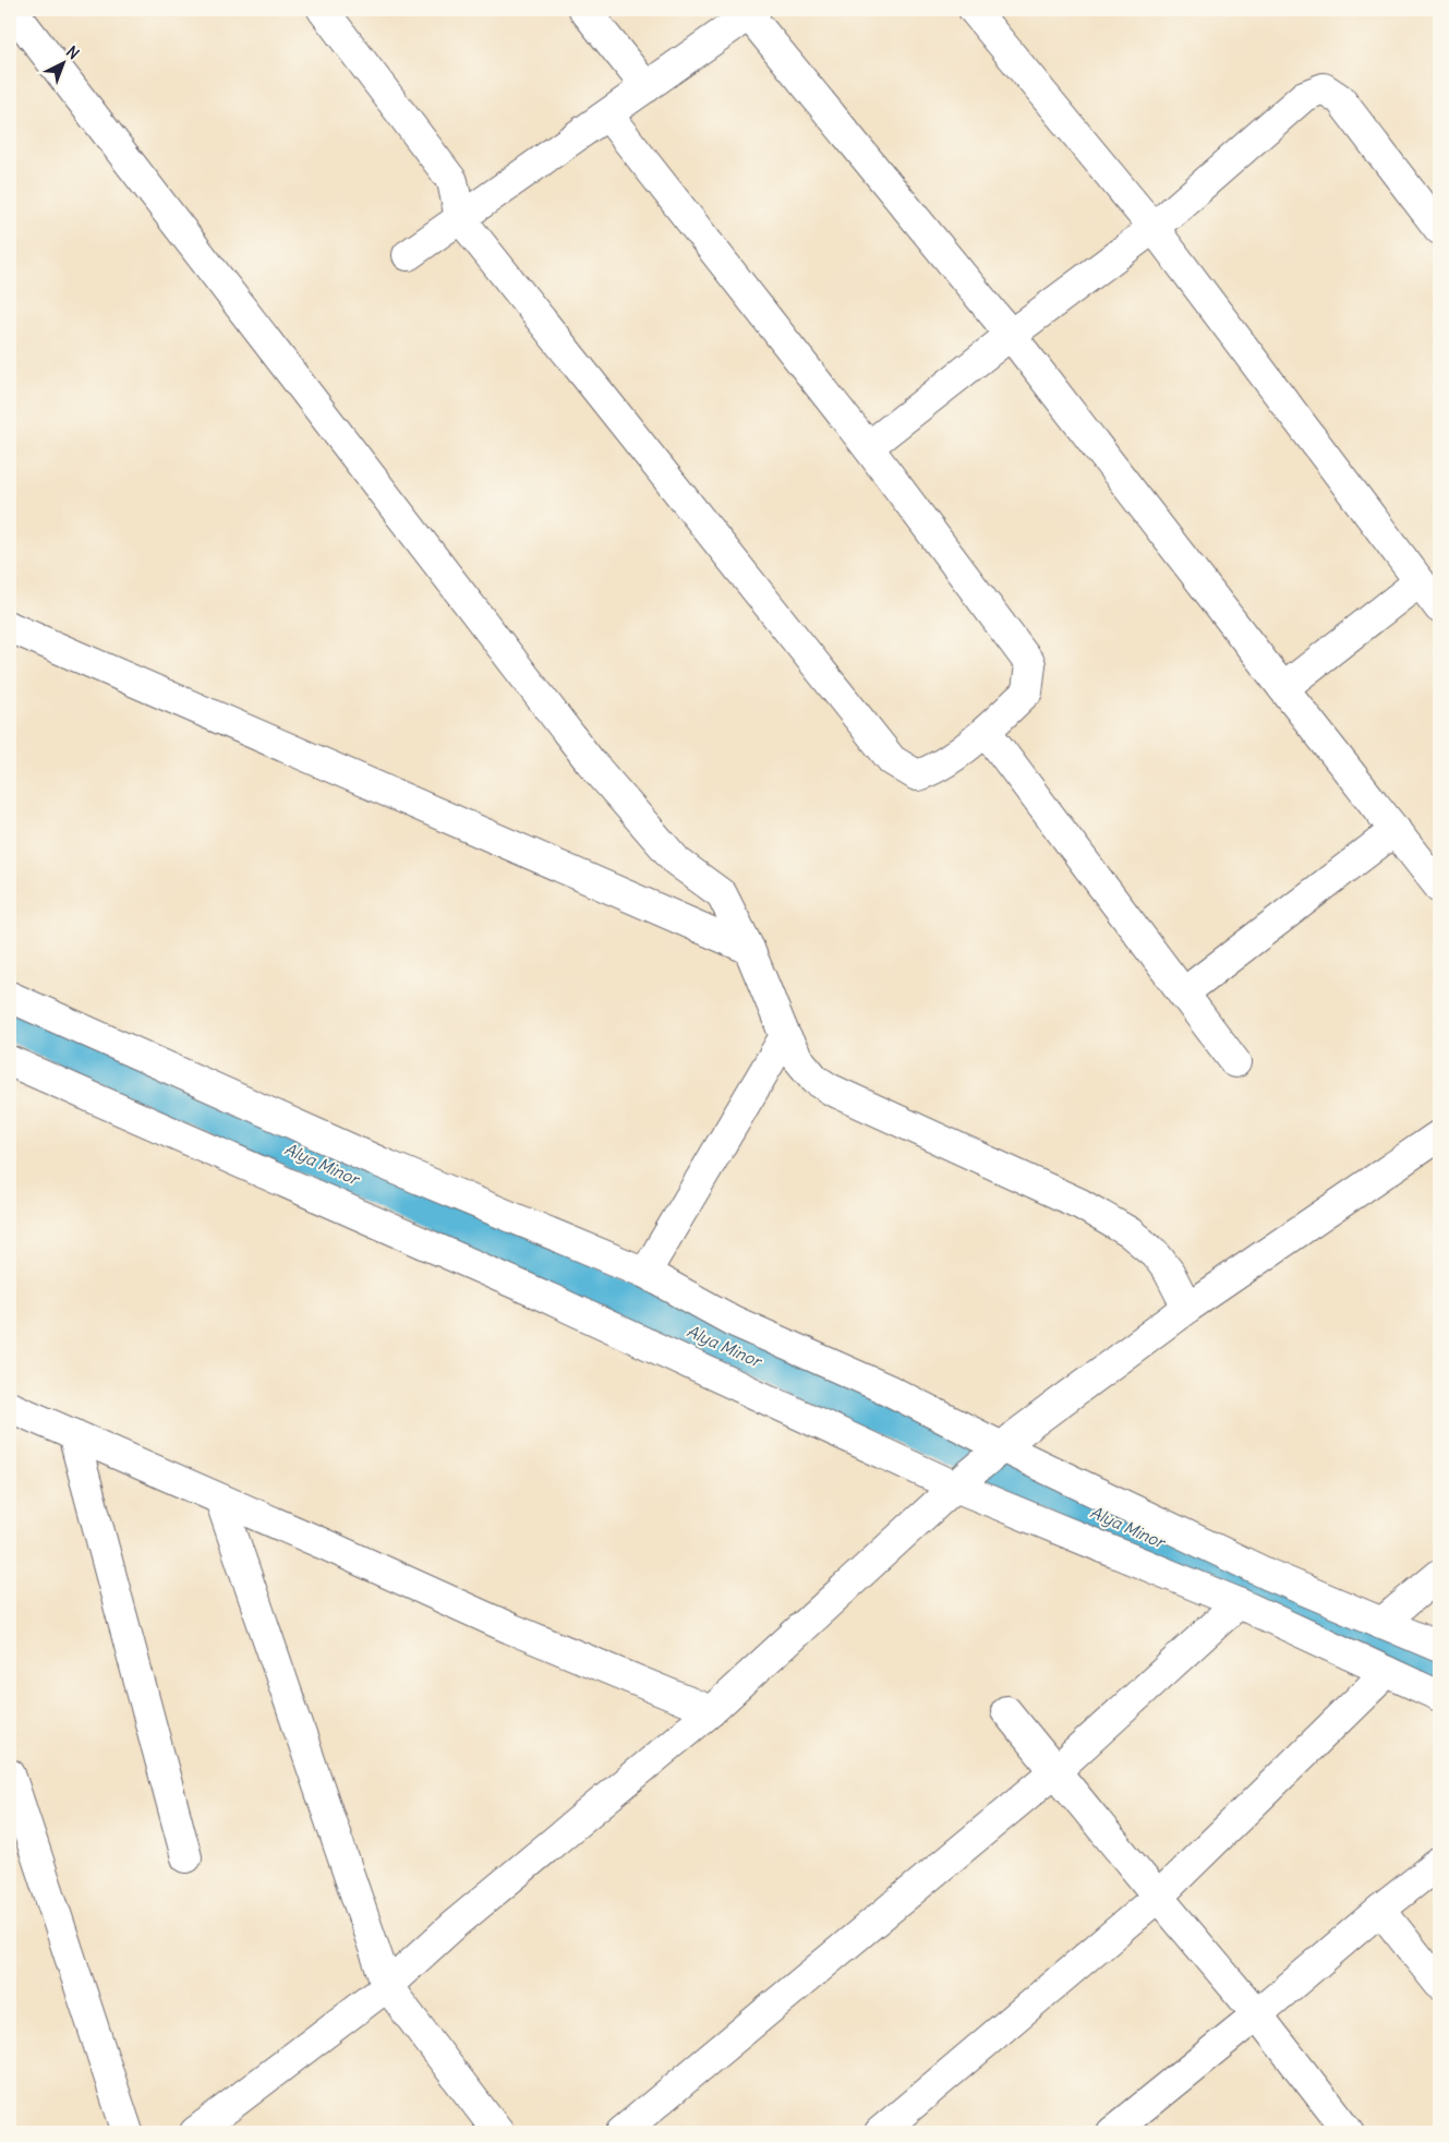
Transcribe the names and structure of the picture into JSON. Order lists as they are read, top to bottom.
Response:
{
  "water": ["Alya Minor"],
  "north": "top right"
}
